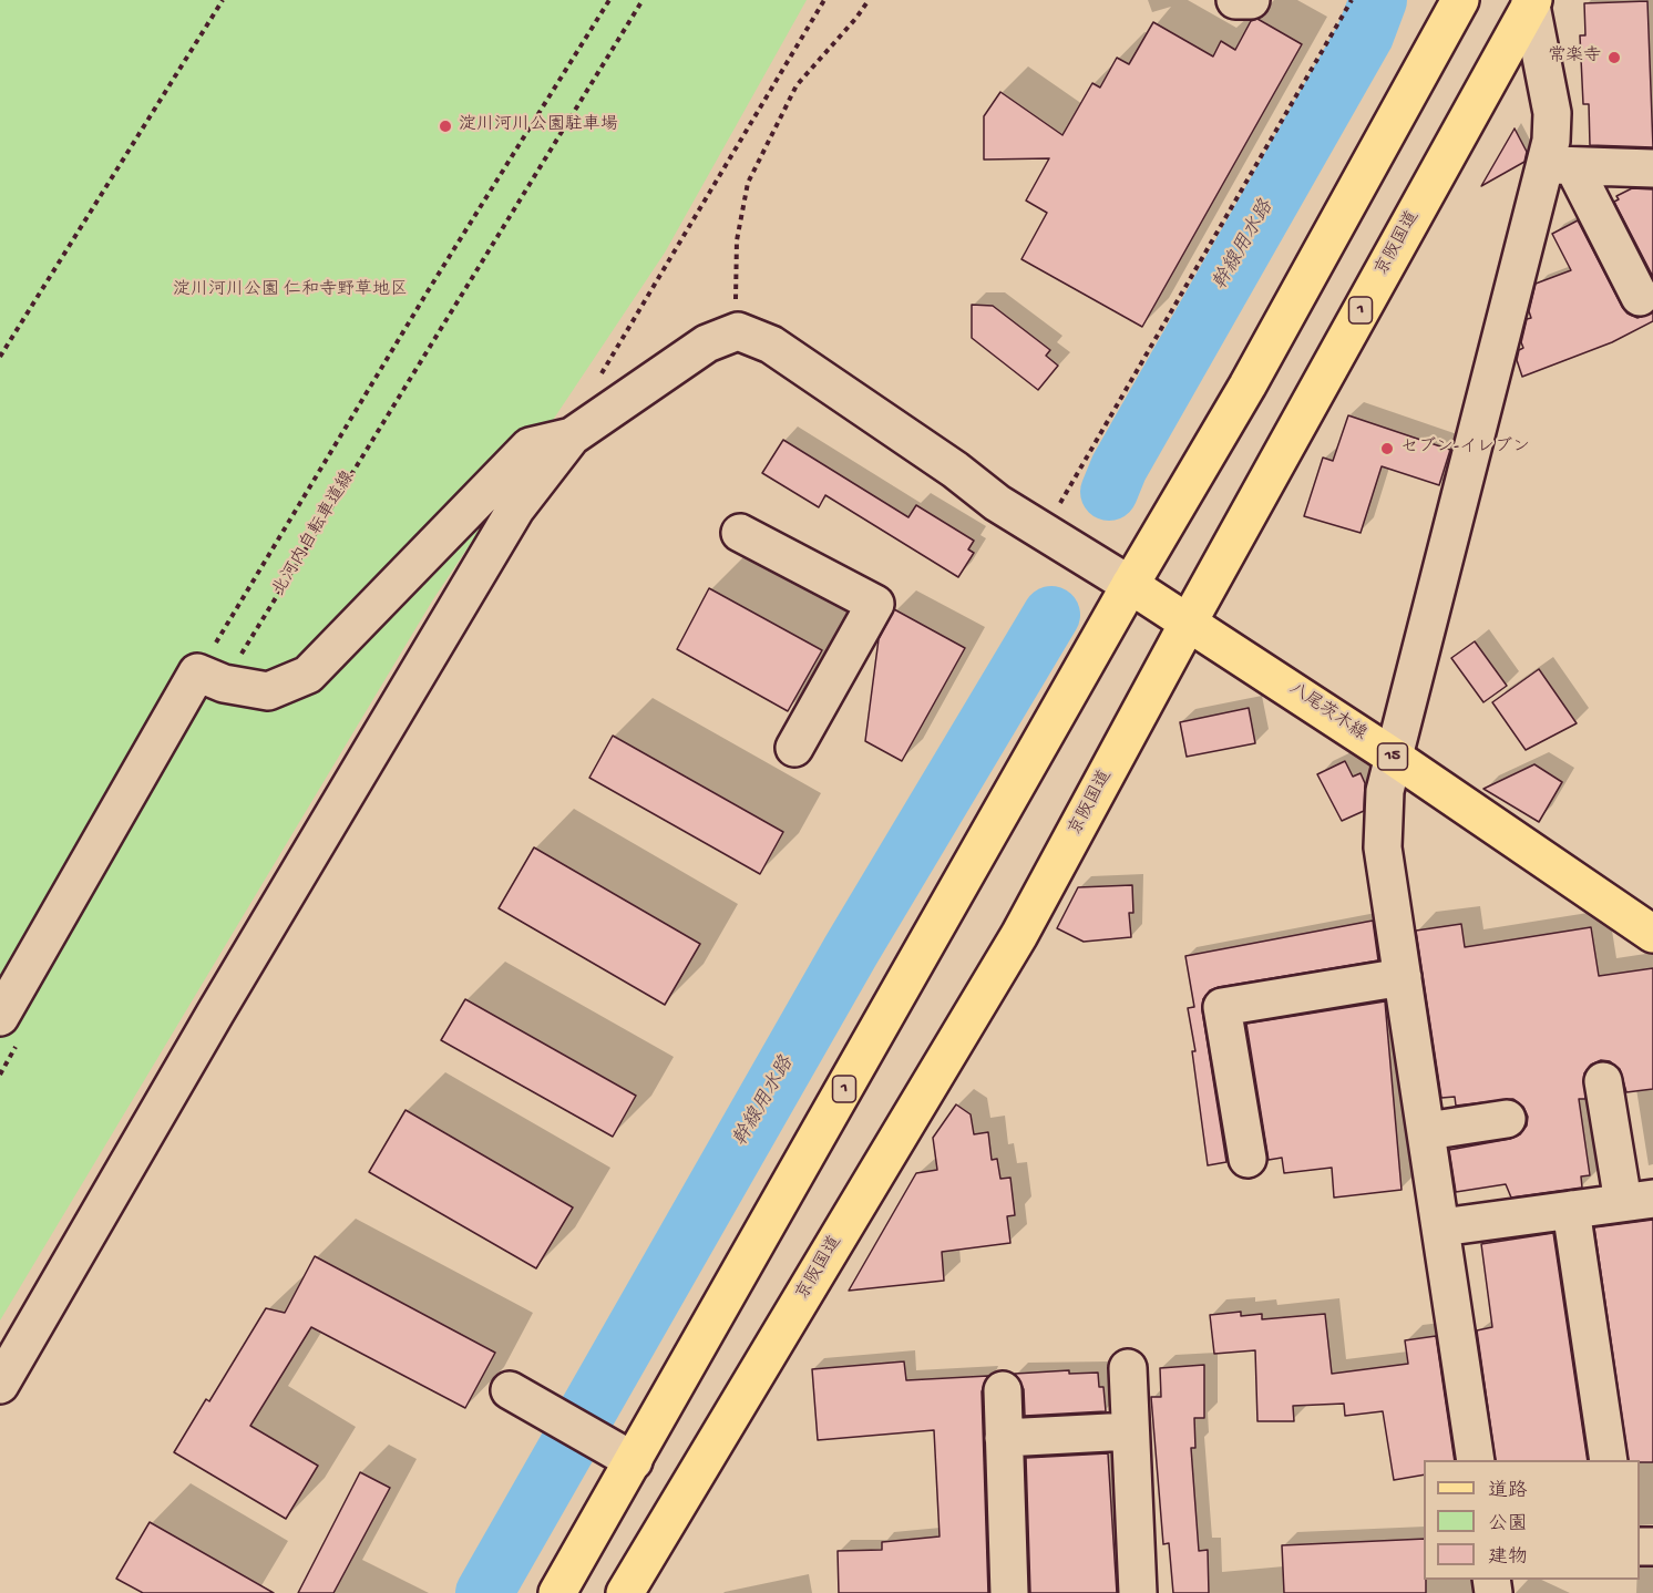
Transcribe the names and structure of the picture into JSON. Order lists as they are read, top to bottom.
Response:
{
  "streets": {
    "main road": [
      "京阪国道",
      "1",
      "八尾茨木線",
      "15"
    ],
    "path": ["北河内自転車道線"]
  },
  "crossings": [
    ["京阪国道", "八尾茨木線"],
    ["1", "八尾茨木線"]
  ],
  "water": ["幹線用水路"],
  "parks": ["淀川河川公園 仁和寺野草地区"],
  "places": ["常楽寺", "淀川河川公園駐車場", "セブン-イレブン"],
  "legend": ["道路", "公園", "建物"]
}
